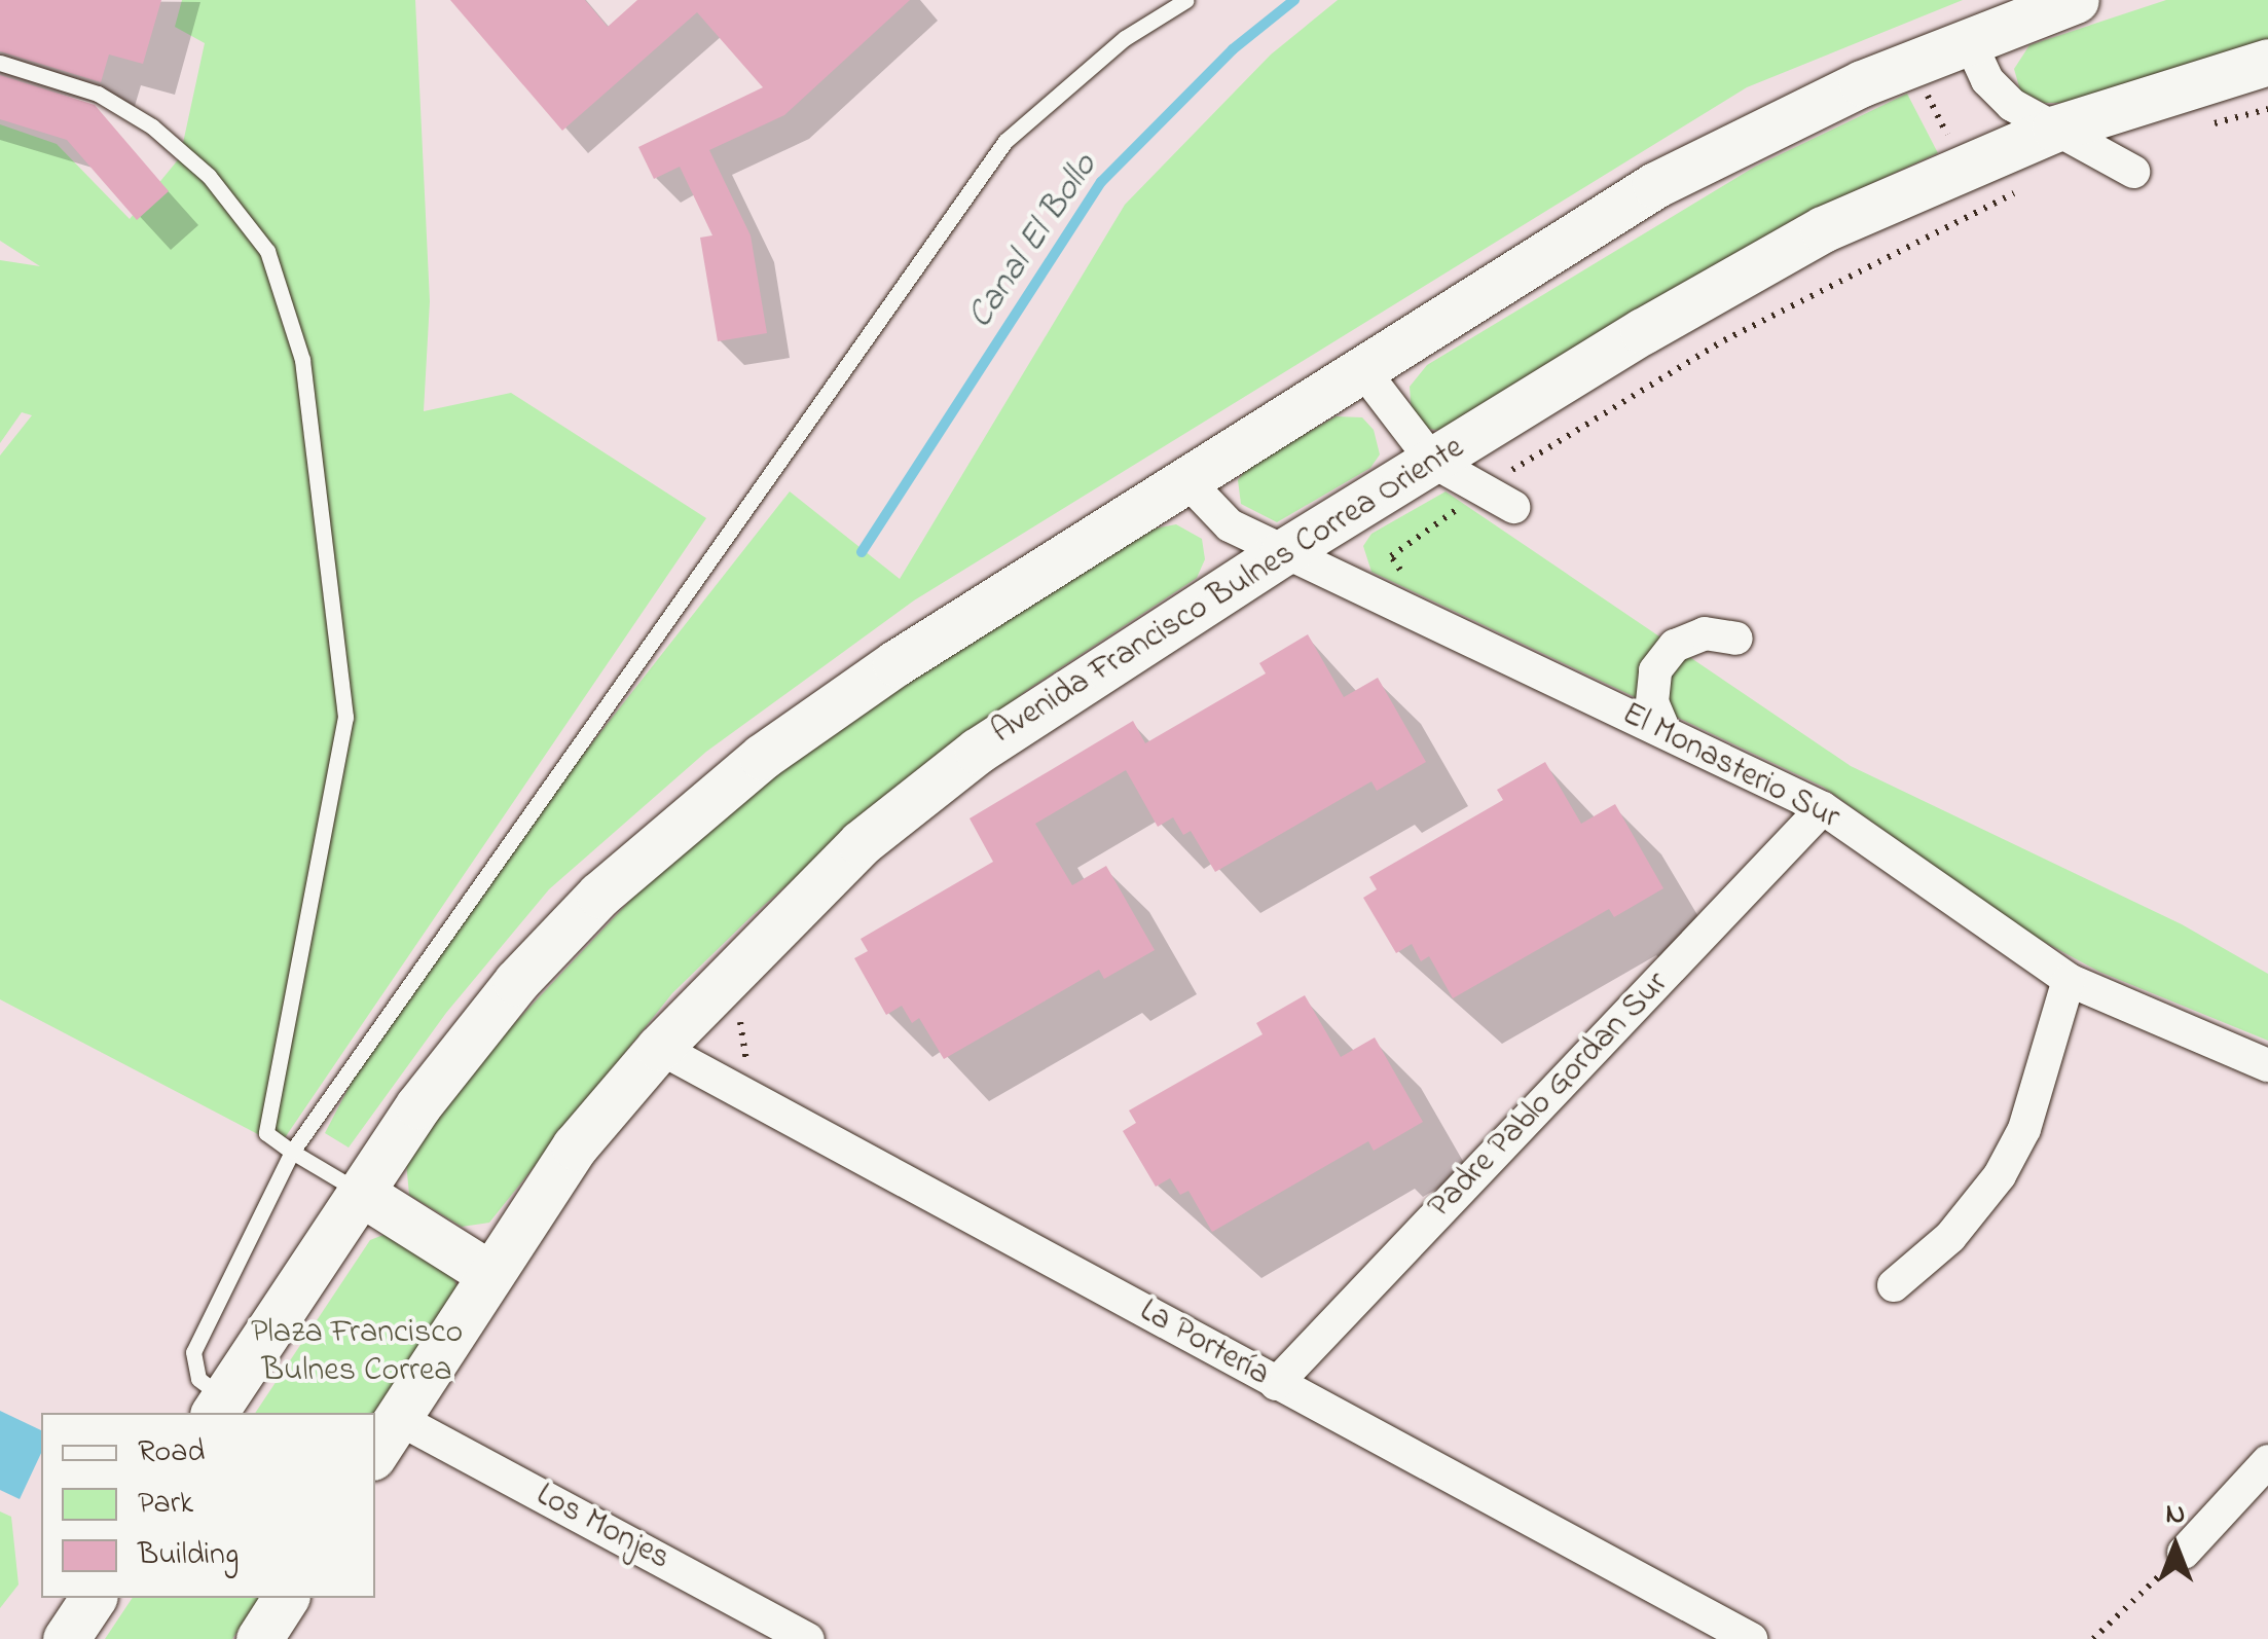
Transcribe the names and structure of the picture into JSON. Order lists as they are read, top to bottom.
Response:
{
  "streets": {
    "street": [
      "Avenida Francisco Bulnes Correa Oriente",
      "El Monasterio Sur",
      "Padre Pablo Gordan Sur",
      "La Portería",
      "Los Monjes"
    ]
  },
  "crossings": [
    ["Avenida Francisco Bulnes Correa Oriente", "El Monasterio Sur"],
    ["Avenida Francisco Bulnes Correa Oriente", "La Portería"],
    ["Avenida Francisco Bulnes Correa Oriente", "Los Monjes"],
    ["El Monasterio Sur", "Padre Pablo Gordan Sur"],
    ["Padre Pablo Gordan Sur", "La Portería"]
  ],
  "water": ["Canal El Bollo"],
  "parks": ["Plaza Francisco Bulnes Correa"],
  "legend": ["Road", "Park", "Building"],
  "north": "top"
}
